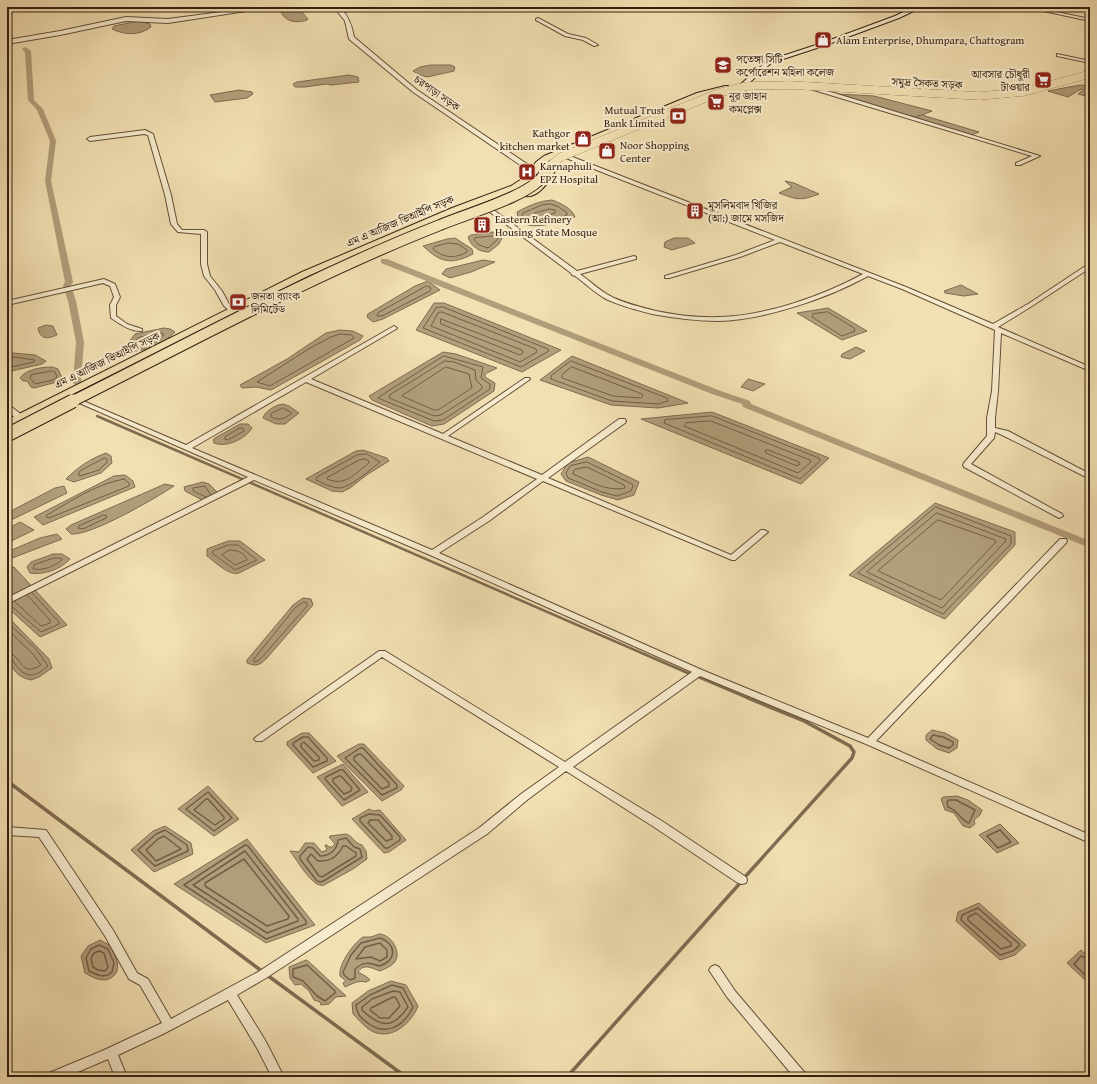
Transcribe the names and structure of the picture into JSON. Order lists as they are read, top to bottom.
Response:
{
  "streets": {
    "main road": ["সমুদ্র সৈকত সড়ক", "এম এ আজিজ ভিআইপি সড়ক"],
    "street": ["চরপাড়া সড়ক"]
  },
  "crossings": [
    ["সমুদ্র সৈকত সড়ক", "এম এ আজিজ ভিআইপি সড়ক"],
    ["চরপাড়া সড়ক", "এম এ আজিজ ভিআইপি সড়ক"]
  ],
  "places": {
    "shop": ["Alam Enterprise, Dhumpara, Chattogram", "Kathgor kitchen market", "Noor Shopping Center"],
    "school or university": ["পতেঙ্গা সিটি কর্পোরেশন মহিলা কলেজ"],
    "supermarket": ["আবসার চৌধুরী টাওয়ার", "নূর জাহান কমপ্লেক্স"],
    "bank": ["Mutual Trust Bank Limited", "জনতা ব্যাংক লিমিটেড"],
    "hospital": ["Karnaphuli EPZ Hospital"],
    "building": ["মুসলিমবাদ খিজির (আ:) জামে মসজিদ", "Eastern Refinery Housing State Mosque"]
  }
}
